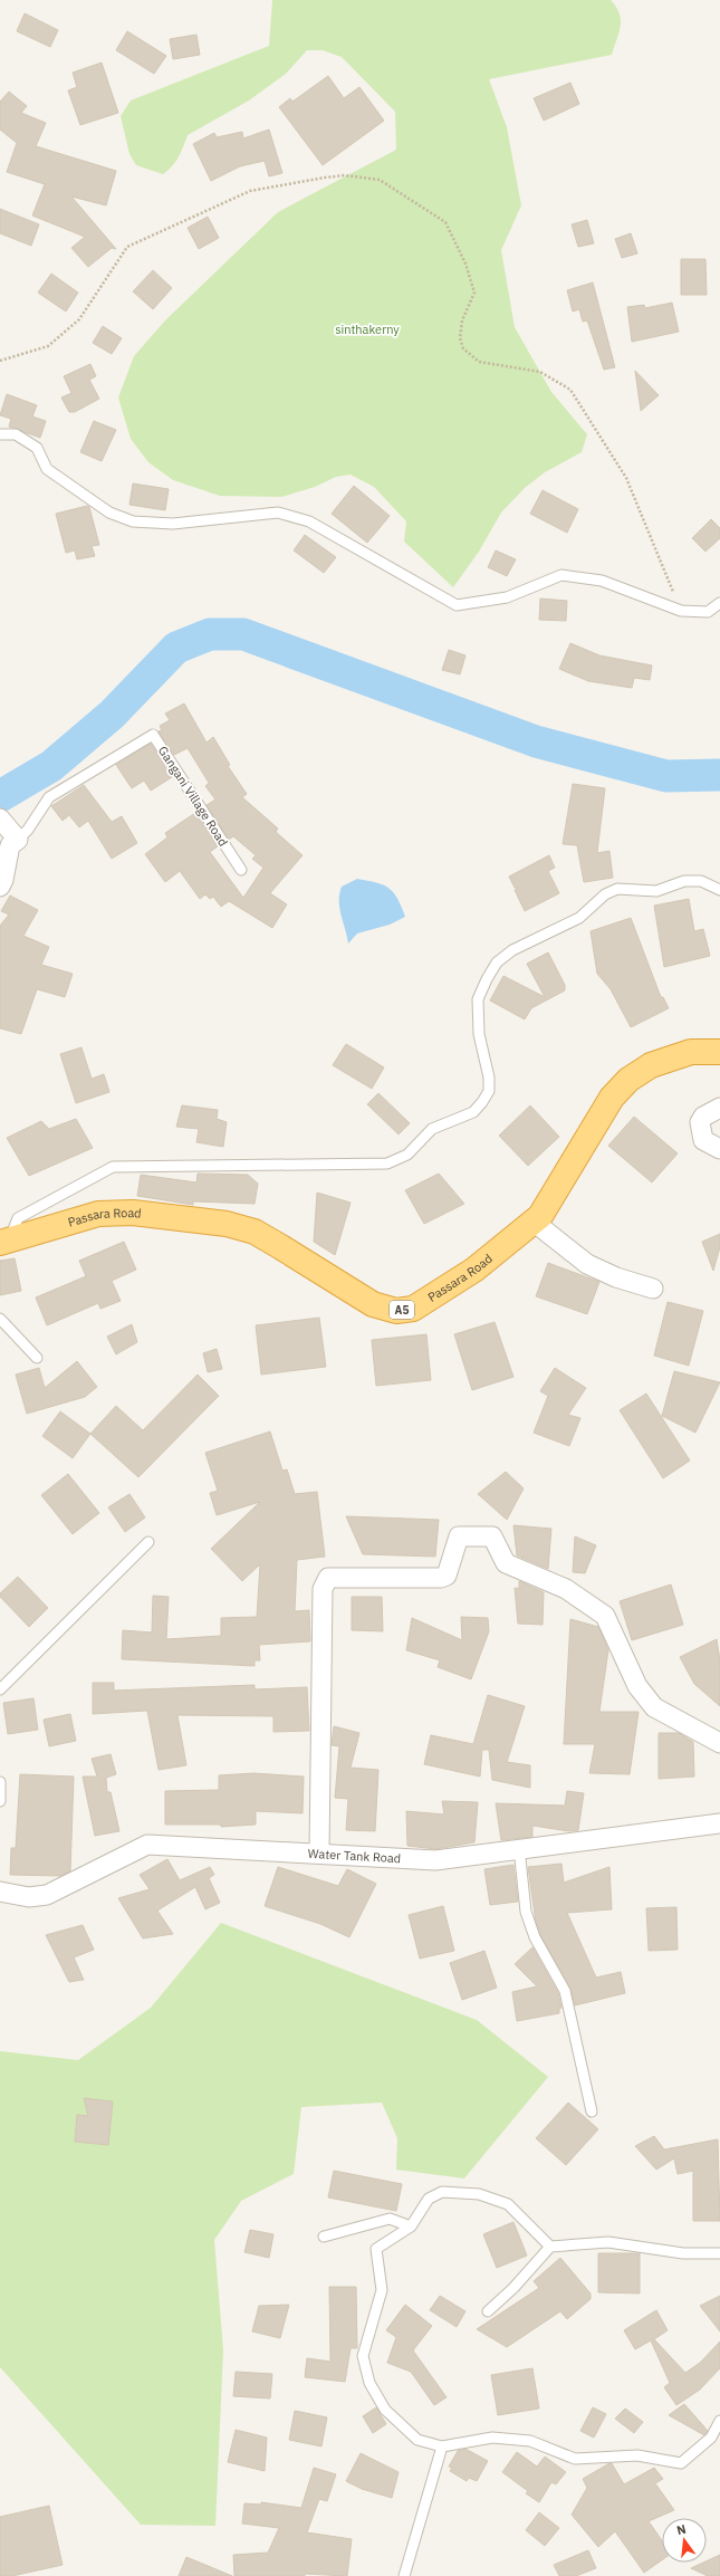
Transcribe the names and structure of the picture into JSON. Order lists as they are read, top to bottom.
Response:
{
  "streets": {
    "highway": ["Passara Road", "A5"],
    "street": ["Water Tank Road"],
    "lane": ["Gangani Village Road"]
  },
  "parks": ["sinthakerny"],
  "north": "top"
}
